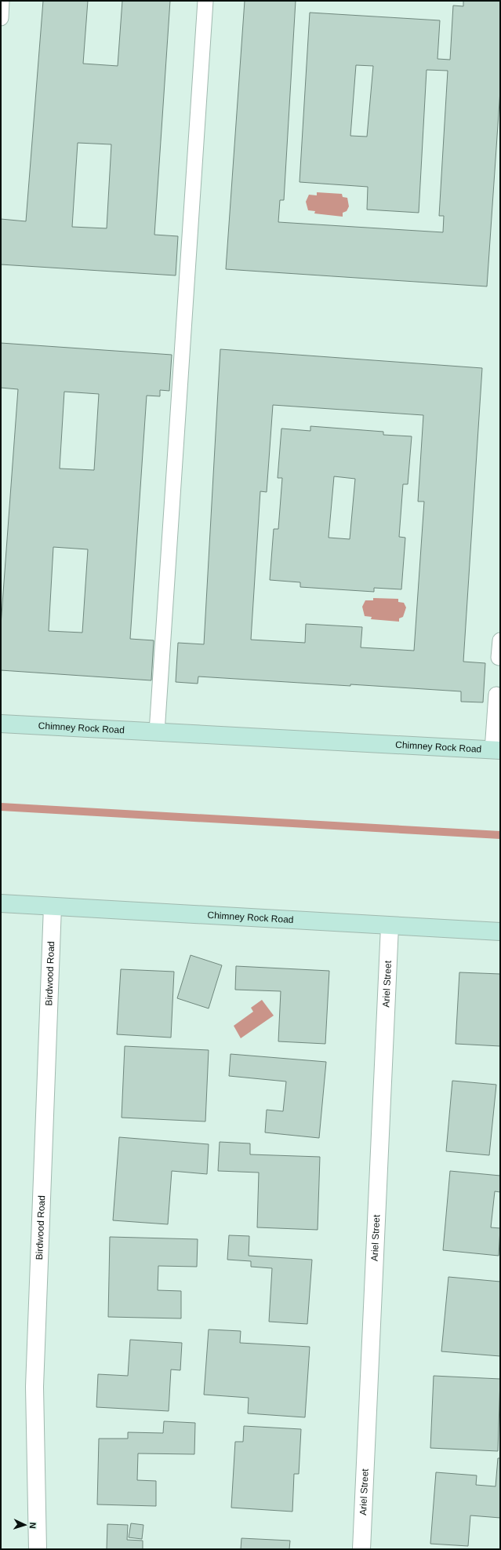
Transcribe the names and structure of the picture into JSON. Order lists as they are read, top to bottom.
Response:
{
  "streets": {
    "main road": ["Chimney Rock Road"],
    "street": ["Birdwood Road", "Ariel Street"]
  },
  "crossings": [
    ["Chimney Rock Road", "Birdwood Road"],
    ["Chimney Rock Road", "Ariel Street"]
  ],
  "north": "right"
}
